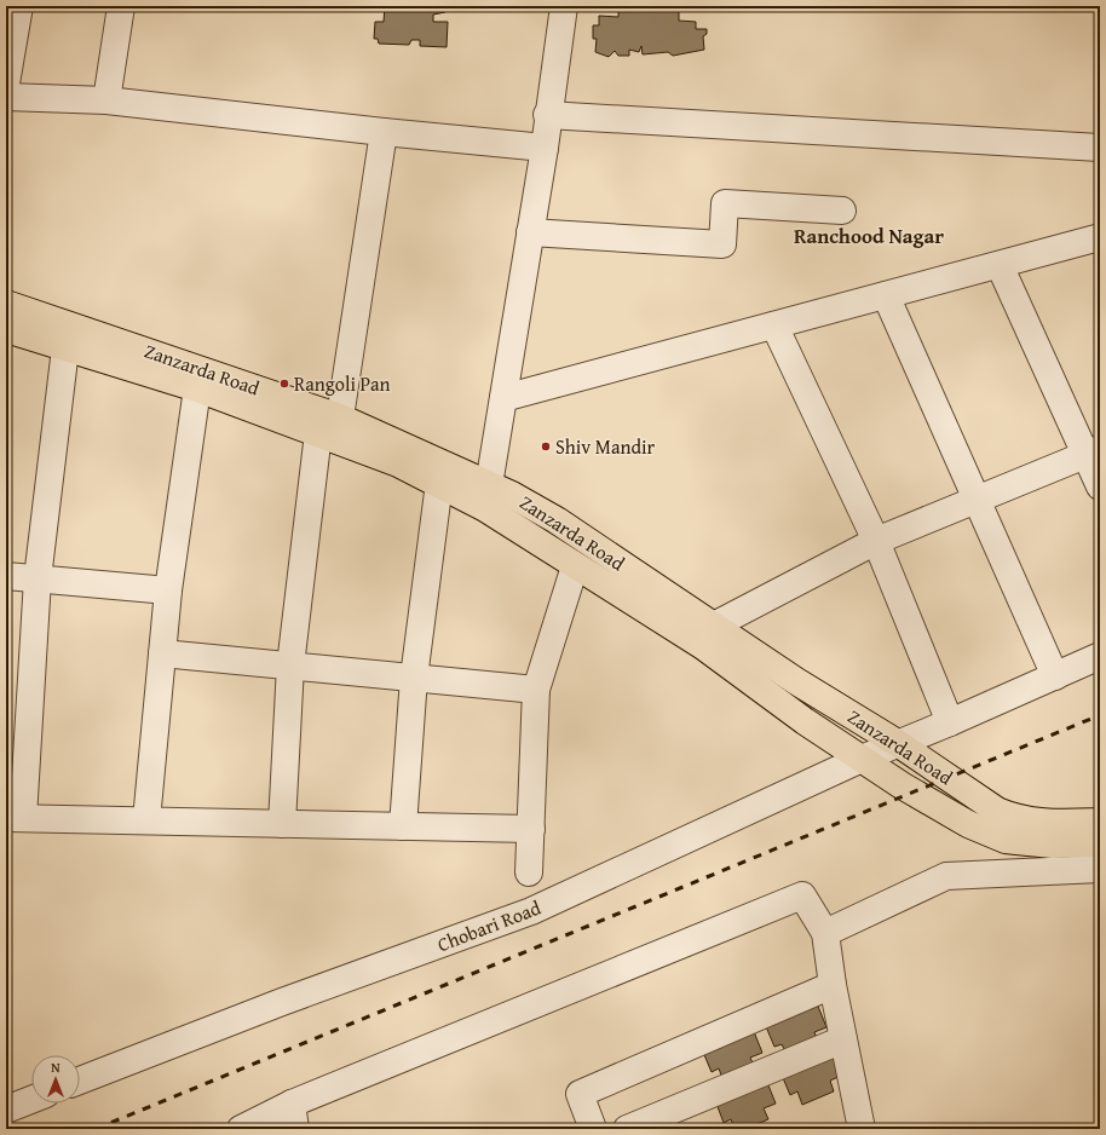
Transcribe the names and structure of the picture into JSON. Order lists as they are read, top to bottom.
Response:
{
  "streets": {
    "main road": ["Zanzarda Road"],
    "street": ["Chobari Road"]
  },
  "crossings": [
    ["Zanzarda Road", "Chobari Road"]
  ],
  "districts": ["Ranchood Nagar"],
  "places": ["Rangoli Pan", "Shiv Mandir"],
  "north": "top"
}
